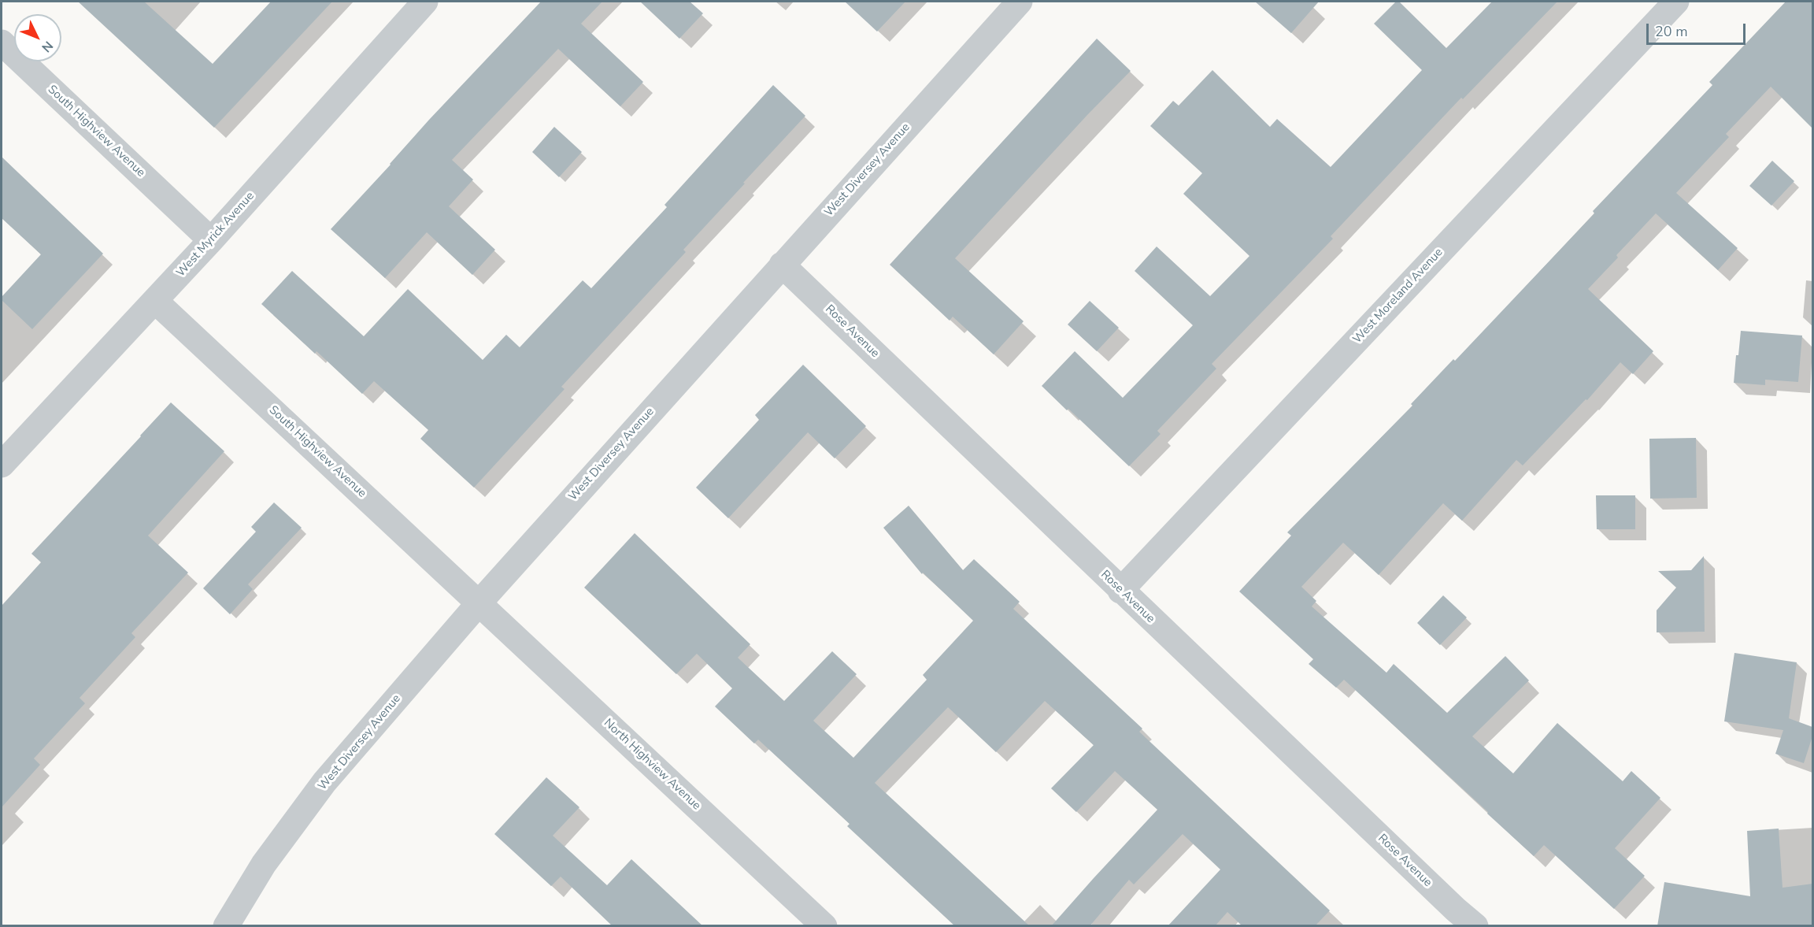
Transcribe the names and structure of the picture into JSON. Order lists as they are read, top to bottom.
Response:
{
  "streets": {
    "street": [
      "South Highview Avenue",
      "West Diversey Avenue",
      "West Myrick Avenue",
      "West Moreland Avenue",
      "Rose Avenue",
      "North Highview Avenue"
    ]
  },
  "crossings": [
    ["South Highview Avenue", "West Diversey Avenue"],
    ["South Highview Avenue", "West Myrick Avenue"],
    ["South Highview Avenue", "North Highview Avenue"],
    ["West Diversey Avenue", "Rose Avenue"],
    ["West Diversey Avenue", "North Highview Avenue"],
    ["West Moreland Avenue", "Rose Avenue"]
  ],
  "scale_bar": "20 m",
  "north": "bottom right"
}
